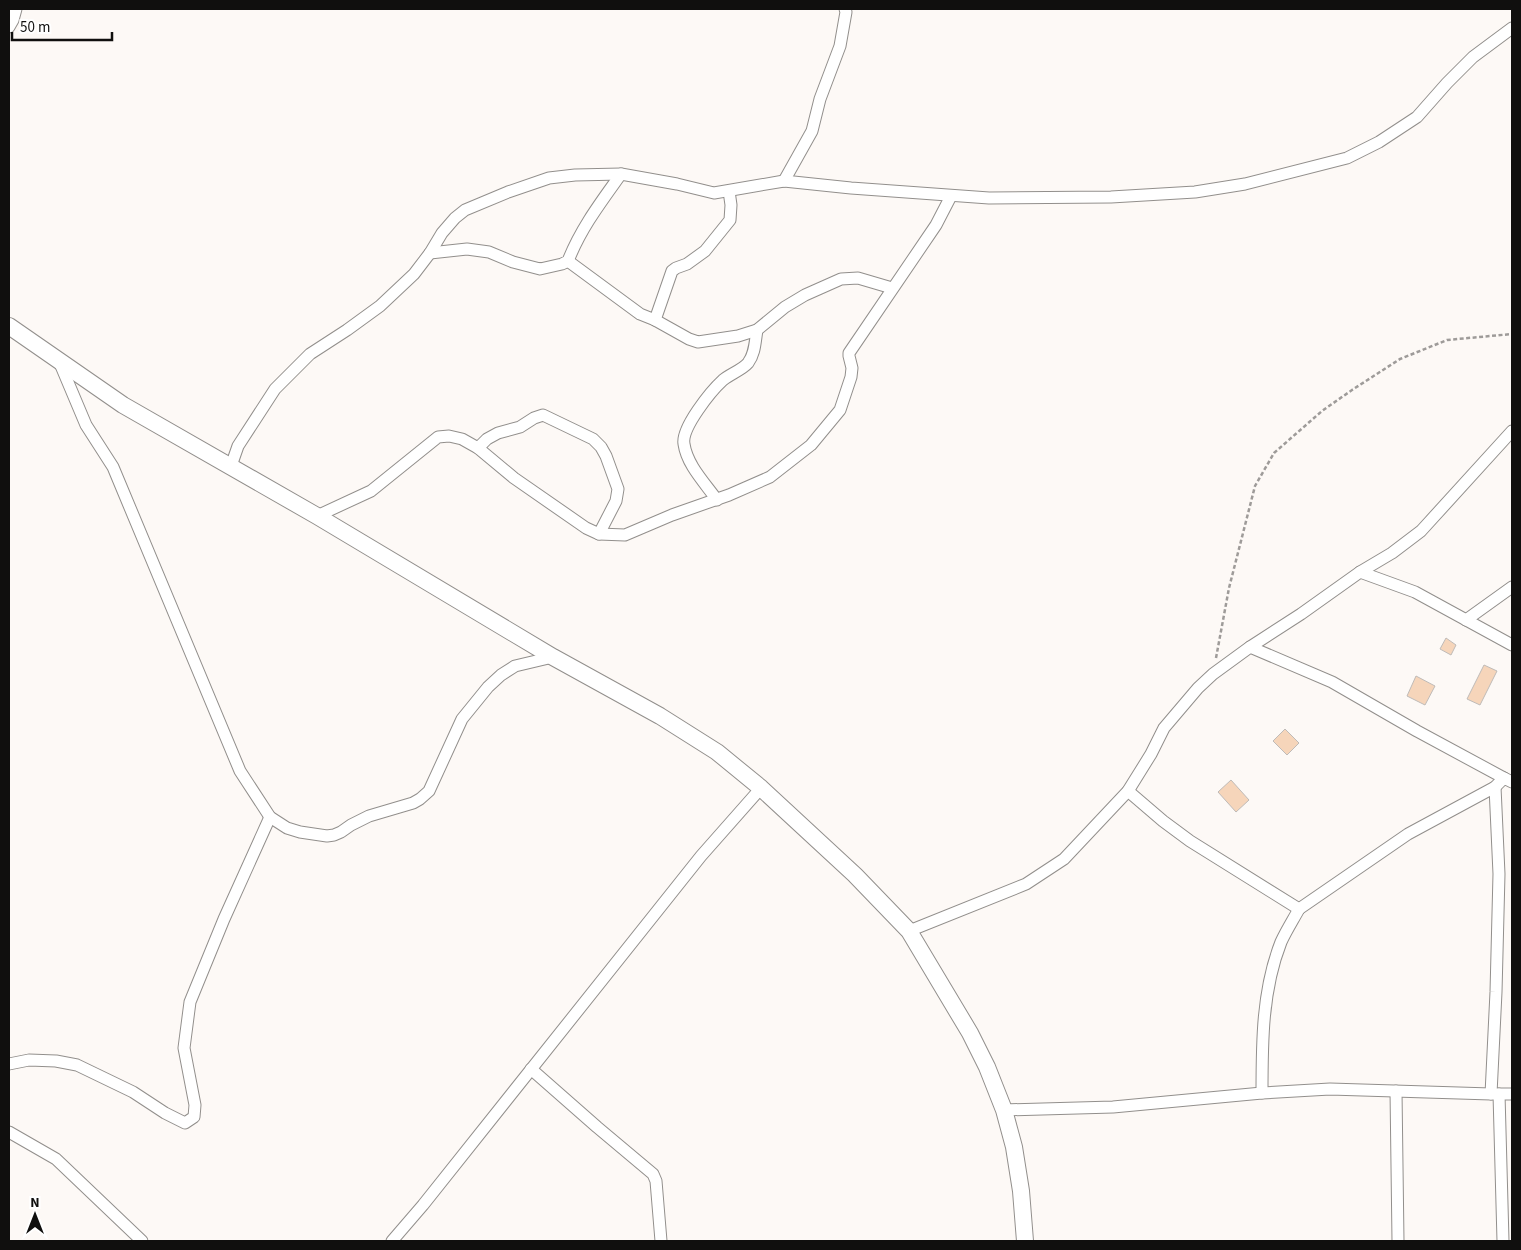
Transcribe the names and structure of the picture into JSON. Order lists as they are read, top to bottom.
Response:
{
  "scale_bar": "50 m",
  "north": "top"
}
